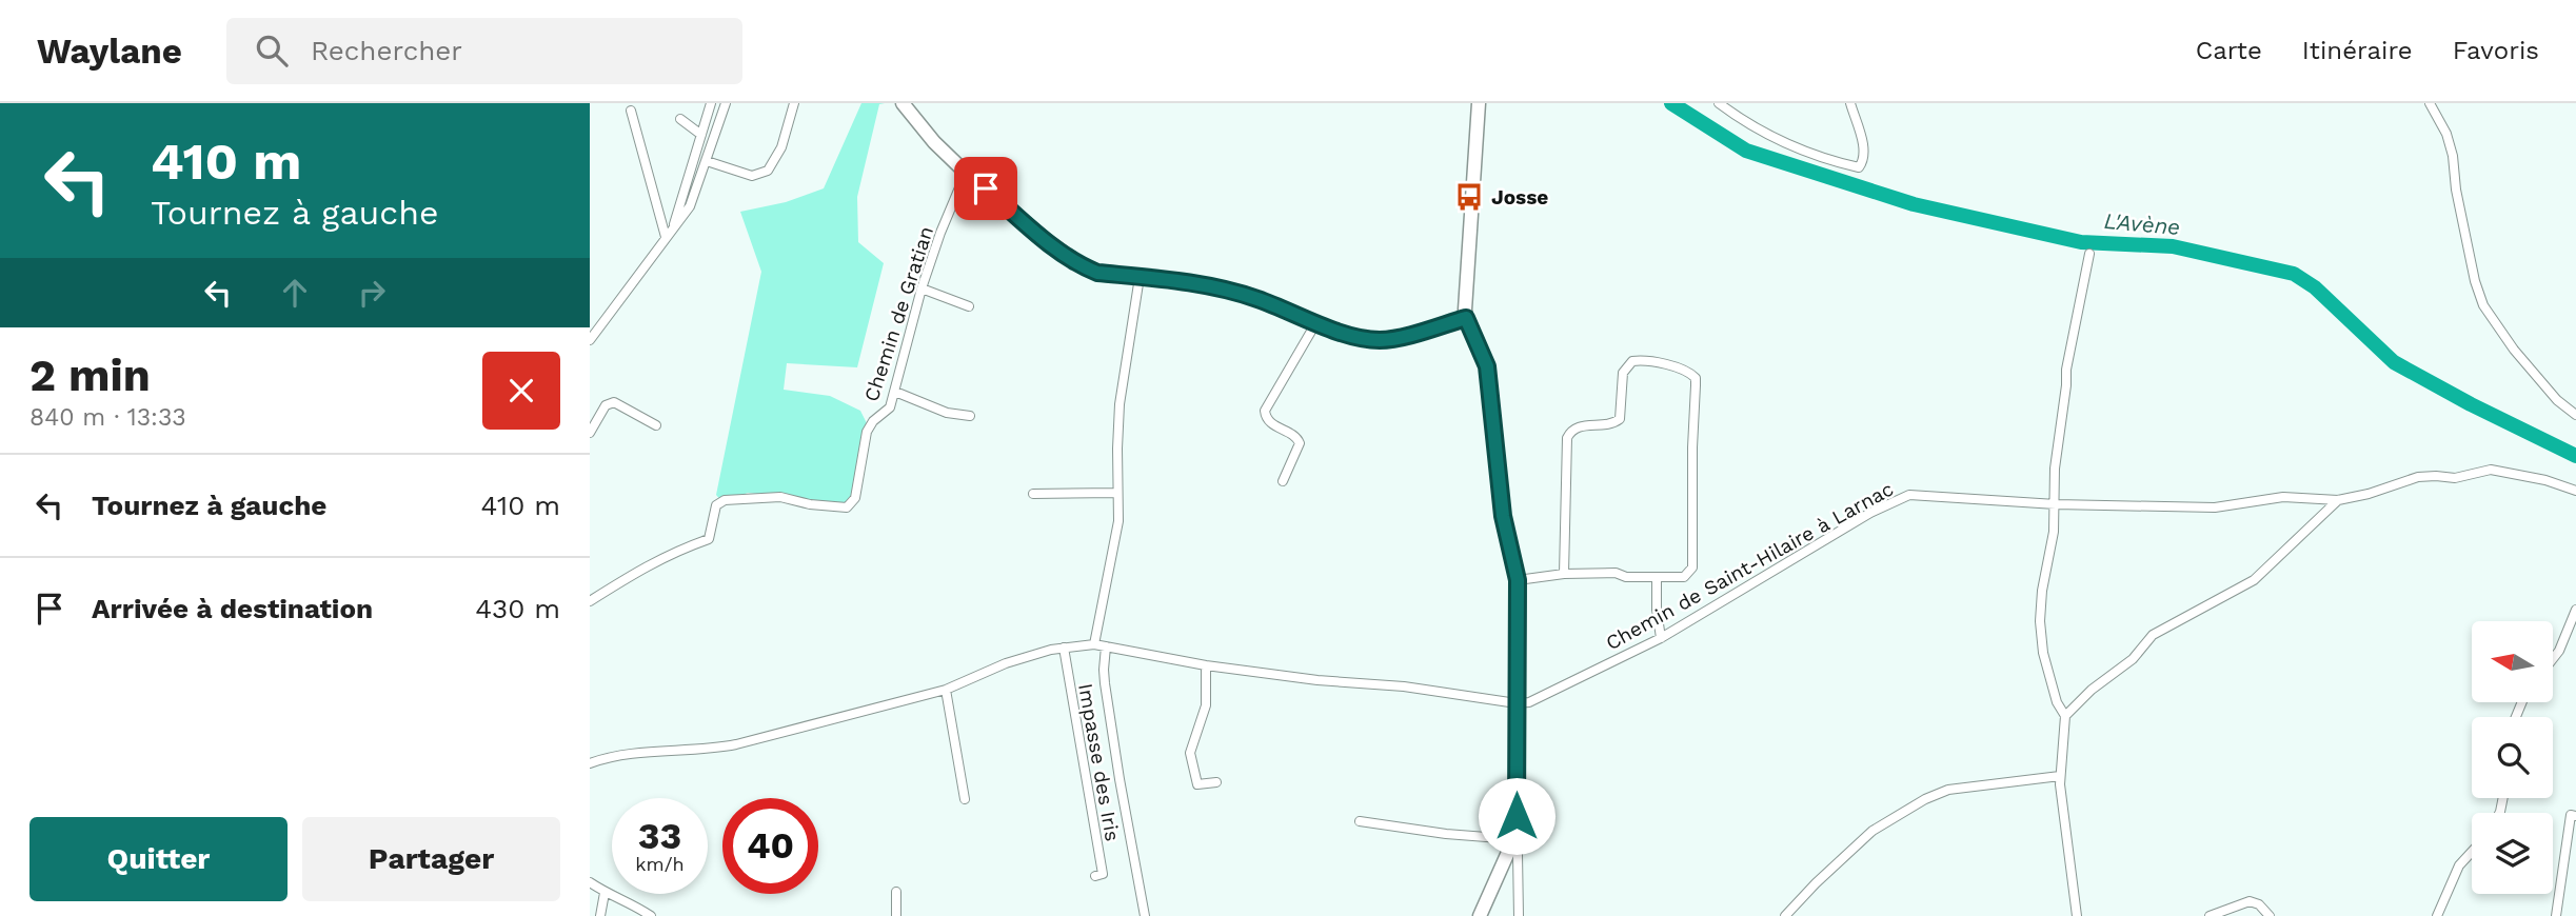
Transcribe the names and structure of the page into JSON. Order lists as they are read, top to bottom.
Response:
{
  "streets": {
    "street": ["Chemin de Gratian", "Chemin de Saint-Hilaire à Larnac", "Impasse des Iris"]
  },
  "crossings": [
    ["Chemin de Saint-Hilaire à Larnac", "Impasse des Iris"]
  ],
  "water": ["L'Avène"],
  "places": {
    "bus stop": ["Josse"]
  },
  "north": "left",
  "page": {
    "header": "Waylane",
    "search": "Rechercher",
    "nav": ["Carte", "Itinéraire", "Favoris"],
    "turn": ["410 m", "Tournez à gauche"],
    "heading": ["2 min", "840 m · 13:33"],
    "list": [
      {
        "name": "Tournez à gauche",
        "value": "410 m"
      },
      {
        "name": "Arrivée à destination",
        "value": "430 m"
      }
    ],
    "speed": "33 km/h",
    "limit": "40",
    "buttons": ["Quitter", "Partager"]
  }
}
